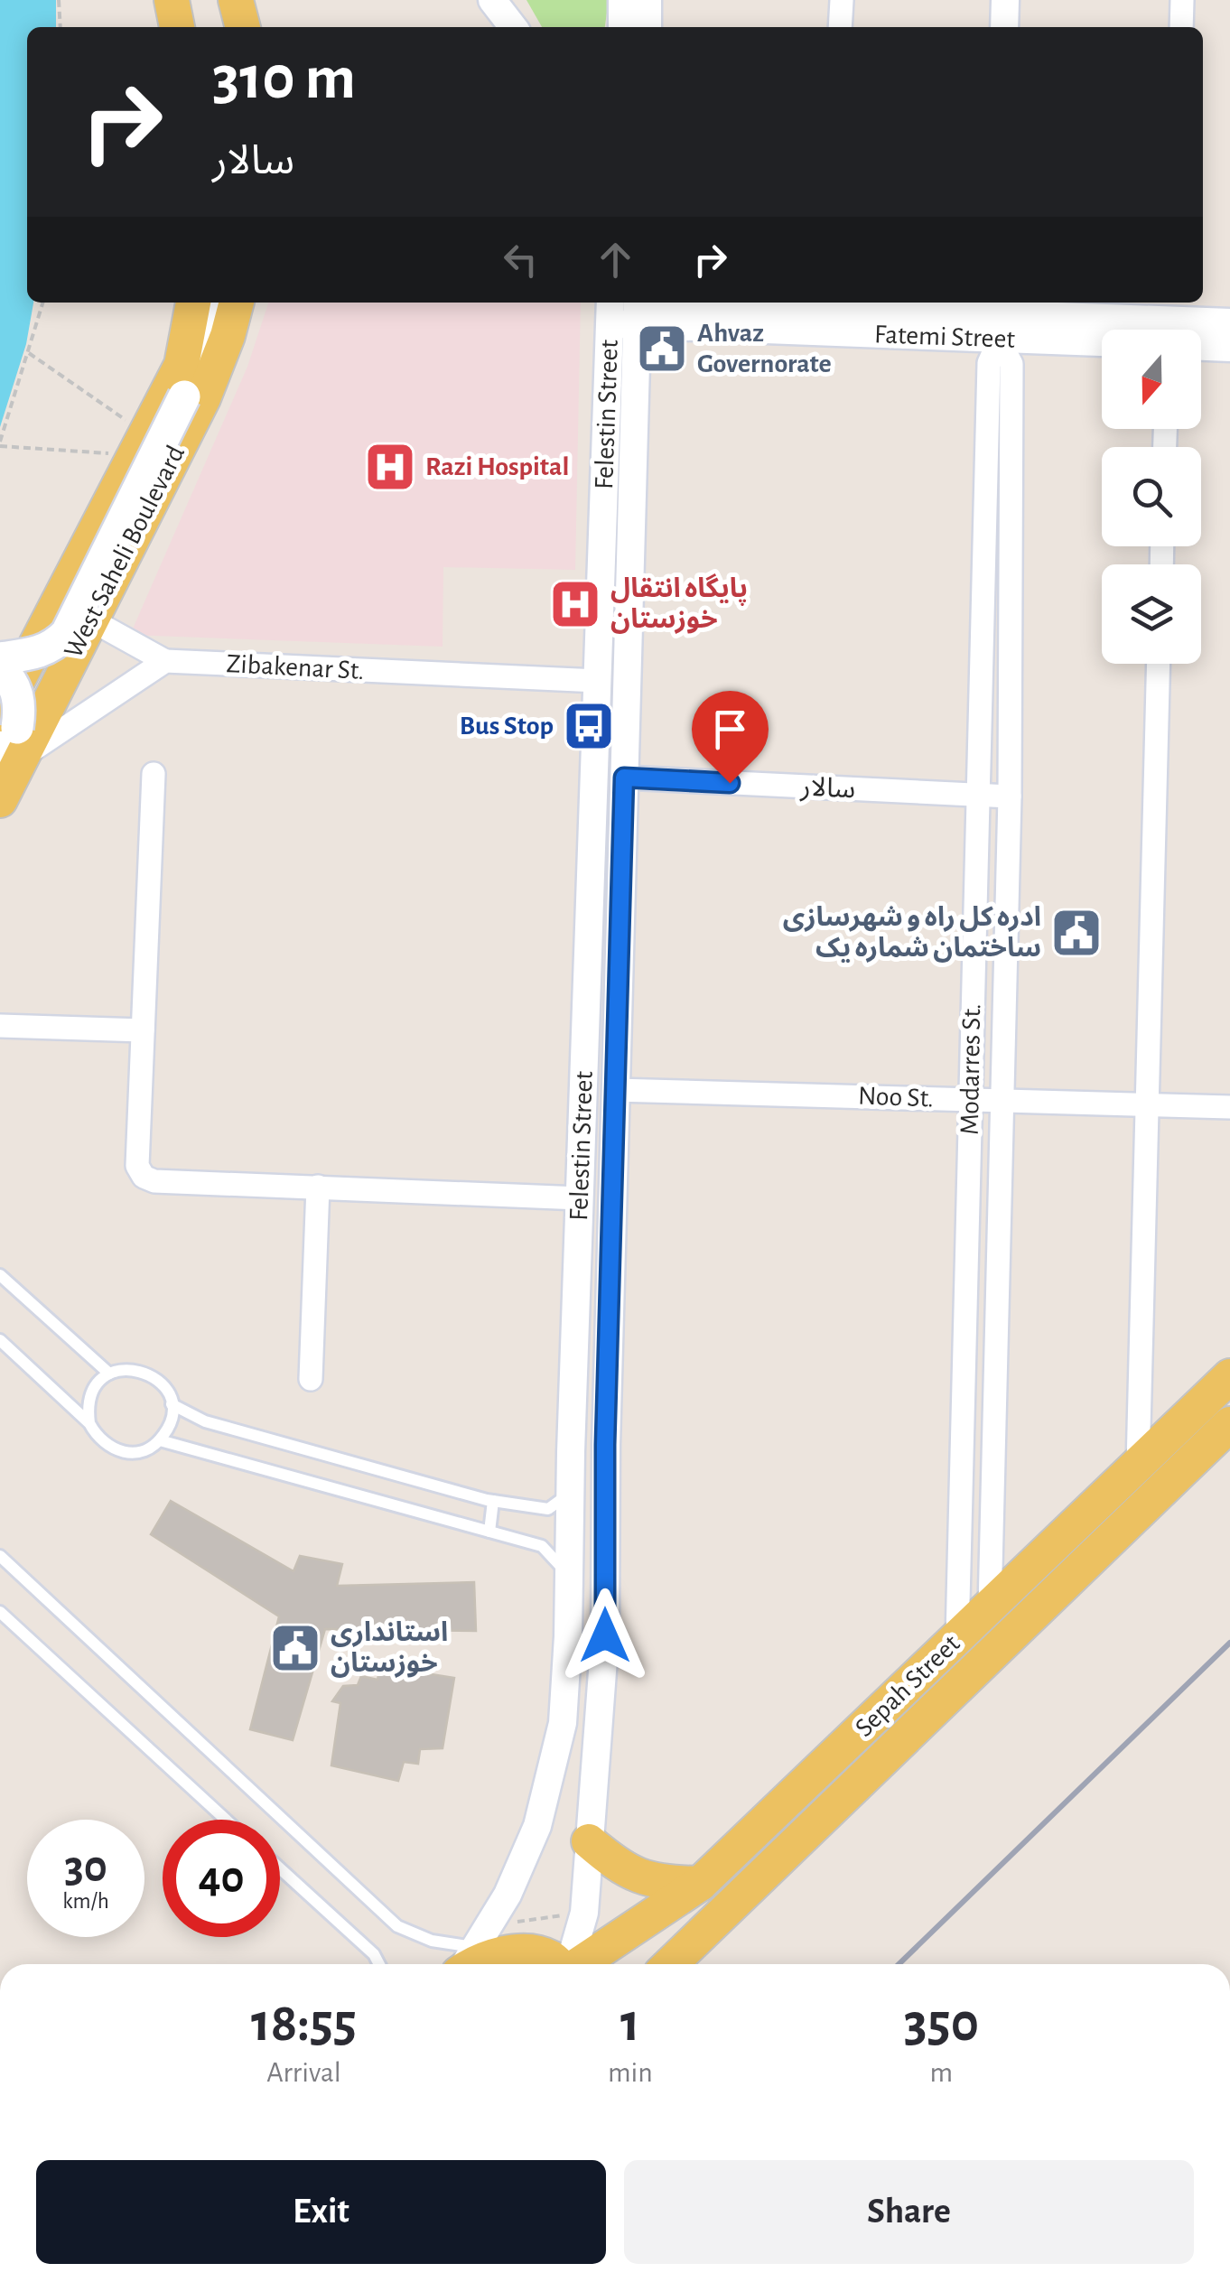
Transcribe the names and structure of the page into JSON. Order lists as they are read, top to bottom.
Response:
{
  "streets": {
    "main road": ["West Saheli Boulevard", "Sepah Street"],
    "street": [
      "Fatemi Street",
      "Felestin Street",
      "Zibakenar St.",
      "سالار",
      "Modarres St.",
      "Noo St."
    ]
  },
  "crossings": [
    ["Fatemi Street", "Felestin Street"],
    ["Fatemi Street", "Modarres St."],
    ["Felestin Street", "Zibakenar St."],
    ["Felestin Street", "سالار"],
    ["Felestin Street", "Noo St."],
    ["سالار", "Modarres St."],
    ["Modarres St.", "Noo St."],
    ["Modarres St.", "Sepah Street"]
  ],
  "places": {
    "public building": ["Ahvaz Governorate", "ادره کل راه و شهرسازی ساختمان شماره یک", "استانداری خوزستان"],
    "hospital": ["Razi Hospital", "پایگاه انتقال خوزستان"],
    "bus stop": ["Bus Stop"]
  },
  "north": "bottom",
  "page": {
    "turn": ["310 m", "سالار"],
    "speed": "30 km/h",
    "limit": "40",
    "eta": [
      "18:55",
      "Arrival",
      "1",
      "min",
      "350",
      "m"
    ],
    "buttons": ["Exit", "Share"]
  }
}
